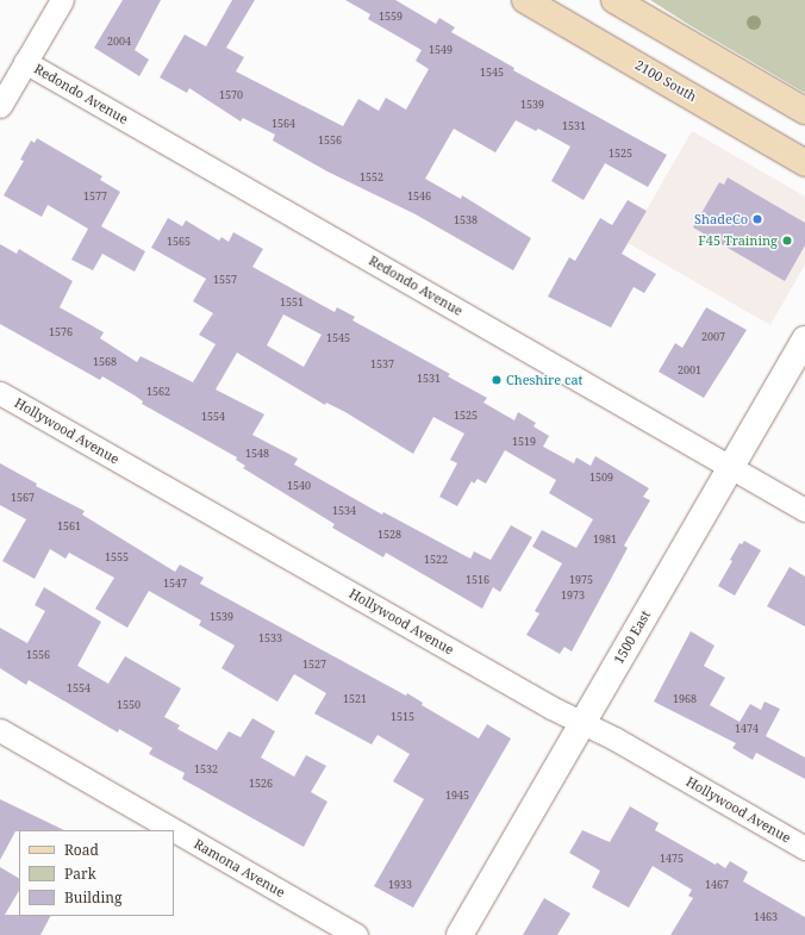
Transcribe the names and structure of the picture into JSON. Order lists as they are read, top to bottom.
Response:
{
  "streets": {
    "main road": ["2100 South"],
    "street": [
      "Redondo Avenue",
      "Hollywood Avenue",
      "1500 East",
      "Ramona Avenue"
    ]
  },
  "crossings": [
    ["Redondo Avenue", "1500 East"],
    ["Hollywood Avenue", "1500 East"]
  ],
  "places": ["ShadeCo", "F45 Training", "Cheshire cat"],
  "house_numbers": [
    "1559",
    "2004",
    "1549",
    "1545",
    "1570",
    "1539",
    "1564",
    "1531",
    "1556",
    "1525",
    "1552",
    "1577",
    "1546",
    "1538",
    "1565",
    "1557",
    "1551",
    "1576",
    "2007",
    "1545",
    "1568",
    "1537",
    "2001",
    "1531",
    "1562",
    "1525",
    "1554",
    "1519",
    "1548",
    "1509",
    "1540",
    "1567",
    "1534",
    "1561",
    "1528",
    "1981",
    "1555",
    "1522",
    "1516",
    "1975",
    "1547",
    "1973",
    "1539",
    "1533",
    "1556",
    "1527",
    "1554",
    "1521",
    "1968",
    "1550",
    "1515",
    "1474",
    "1532",
    "1526",
    "1945",
    "1475",
    "1933",
    "1467",
    "1463"
  ],
  "legend": ["Road", "Park", "Building"]
}
